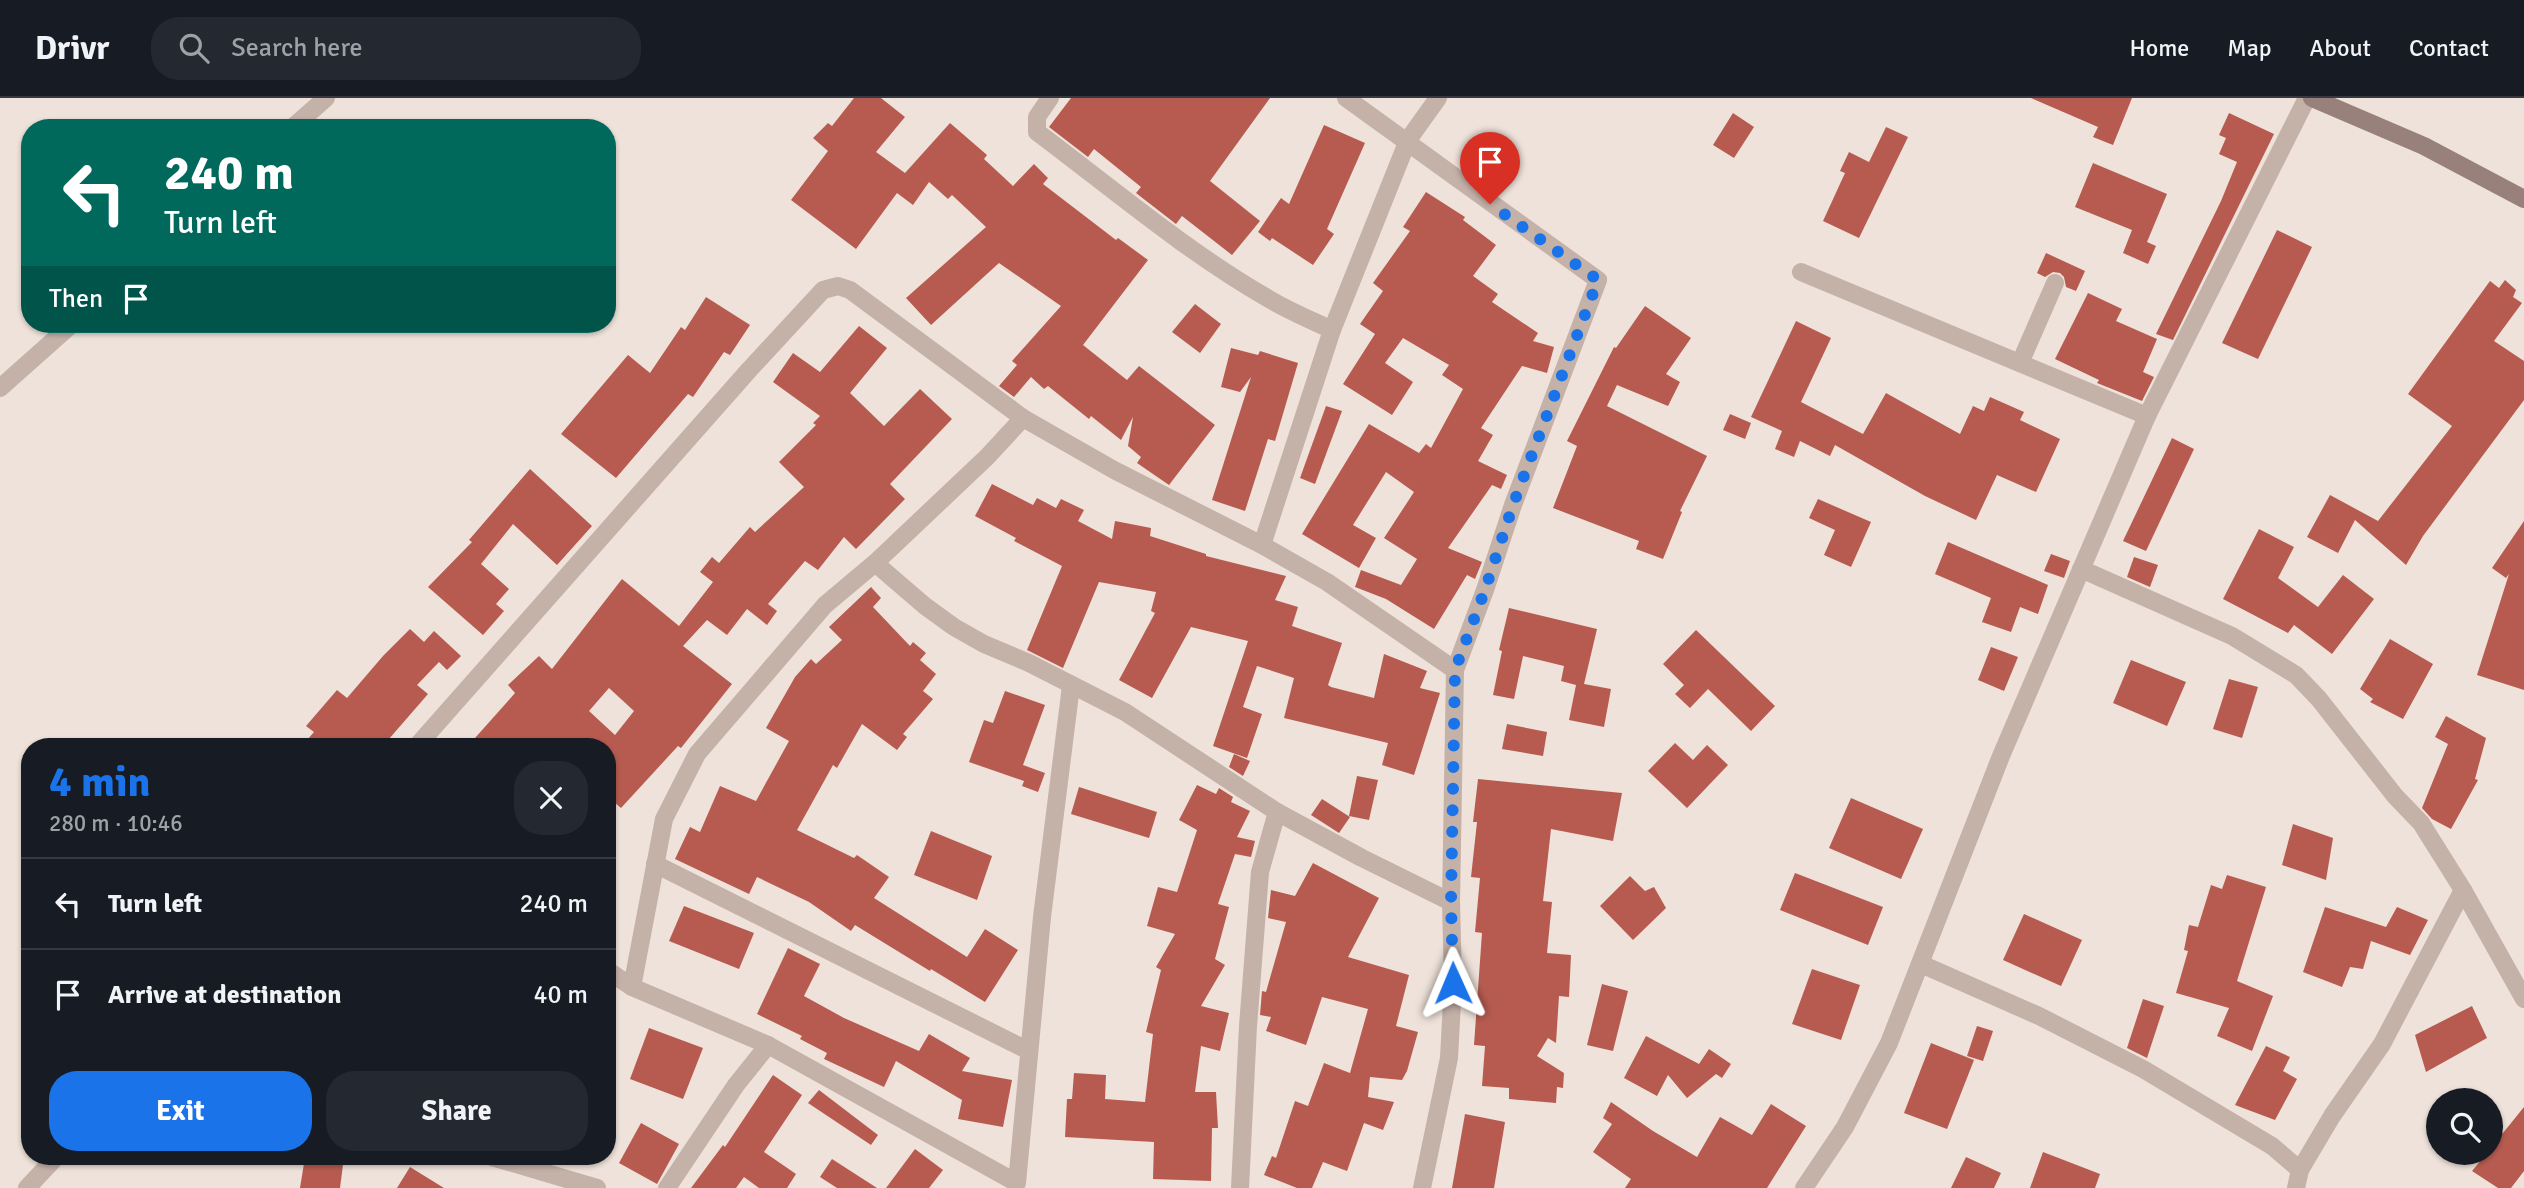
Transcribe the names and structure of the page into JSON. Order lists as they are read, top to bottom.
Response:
{
  "page": {
    "header": "Drivr",
    "search": "Search here",
    "nav": [
      "Home",
      "Map",
      "About",
      "Contact"
    ],
    "turn": ["240 m", "Turn left"],
    "then": "Then",
    "heading": ["4 min", "280 m · 10:46"],
    "list": [
      {
        "name": "Turn left",
        "value": "240 m"
      },
      {
        "name": "Arrive at destination",
        "value": "40 m"
      }
    ],
    "buttons": ["Exit", "Share"]
  }
}
